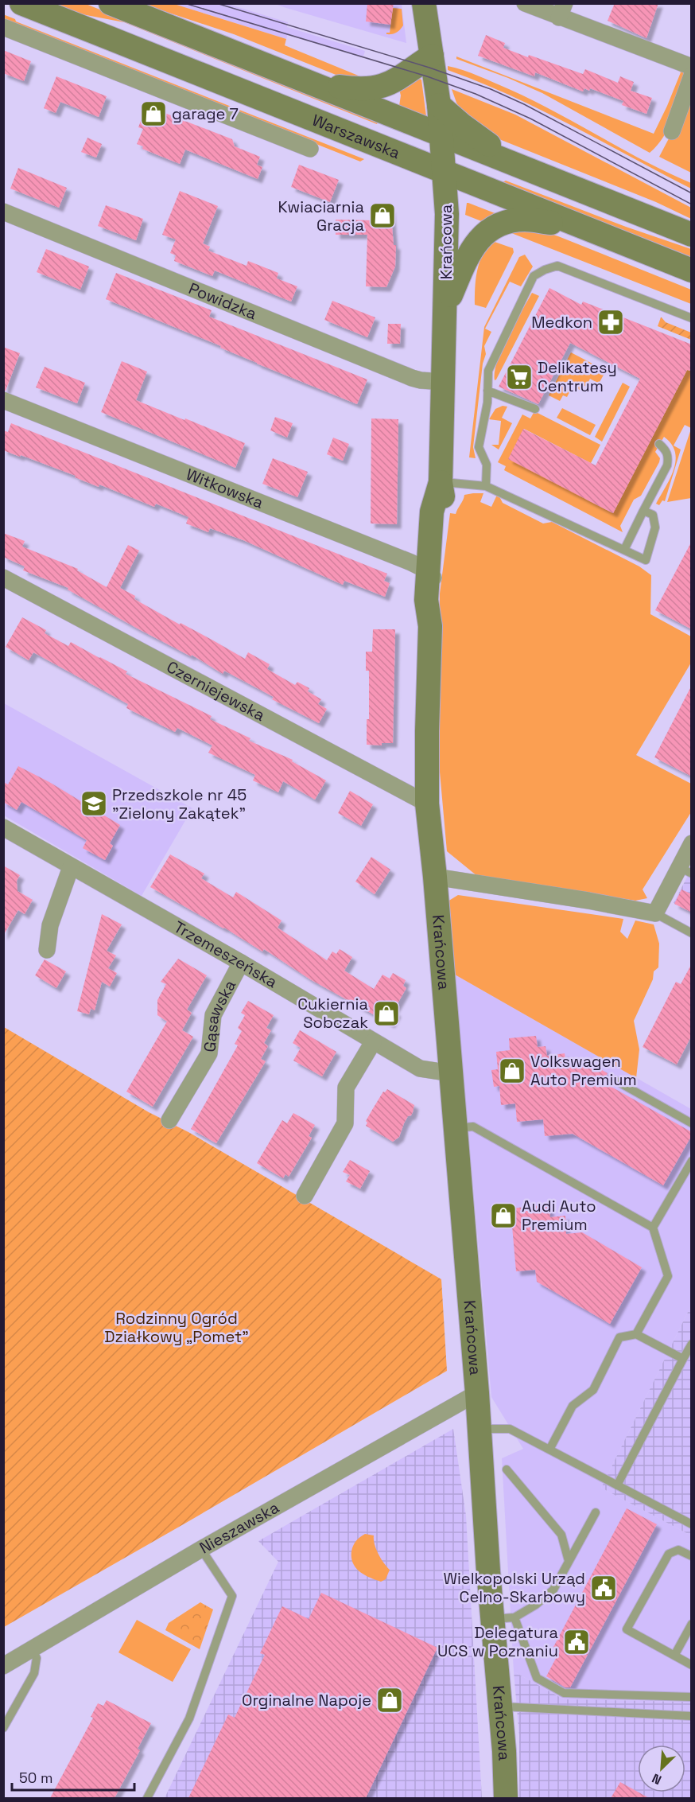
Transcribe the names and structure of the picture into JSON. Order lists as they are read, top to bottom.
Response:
{
  "streets": {
    "street": [
      "Warszawska",
      "Krańcowa",
      "Powidzka",
      "Witkowska",
      "Czerniejewska",
      "Trzemeszeńska",
      "Gąsawska",
      "Nieszawska"
    ]
  },
  "crossings": [
    ["Warszawska", "Krańcowa"],
    ["Krańcowa", "Powidzka"],
    ["Krańcowa", "Witkowska"],
    ["Krańcowa", "Czerniejewska"],
    ["Krańcowa", "Trzemeszeńska"],
    ["Krańcowa", "Nieszawska"],
    ["Trzemeszeńska", "Gąsawska"]
  ],
  "parks": ["Rodzinny Ogród Działkowy „Pomet”"],
  "places": {
    "shop": [
      "garage 7",
      "Kwiaciarnia Gracja",
      "Cukiernia Sobczak",
      "Volkswagen Auto Premium",
      "Audi Auto Premium",
      "Orginalne Napoje"
    ],
    "pharmacy": ["Medkon"],
    "supermarket": ["Delikatesy Centrum"],
    "school or university": ["Przedszkole nr 45 \"Zielony Zakątek\""],
    "public building": ["Wielkopolski Urząd Celno-Skarbowy", "Delegatura UCS w Poznaniu"]
  },
  "scale_bar": "50 m",
  "north": "bottom left"
}
